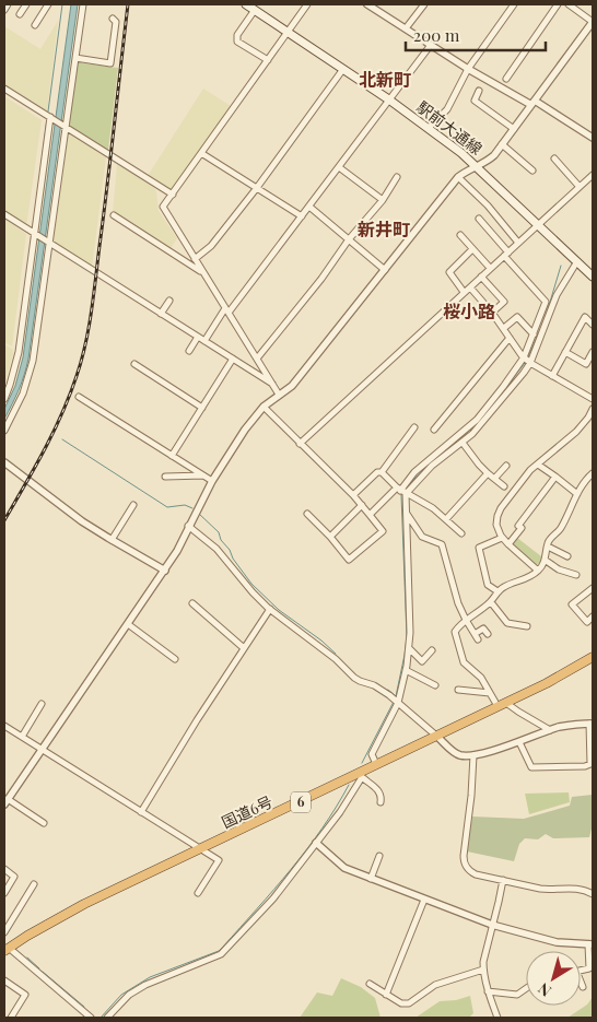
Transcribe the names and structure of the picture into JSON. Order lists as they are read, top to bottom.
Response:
{
  "streets": {
    "highway": ["6", "国道6号"],
    "main road": ["駅前大通線"]
  },
  "districts": ["北新町", "新井町", "桜小路"],
  "scale_bar": "200 m",
  "north": "bottom left"
}
